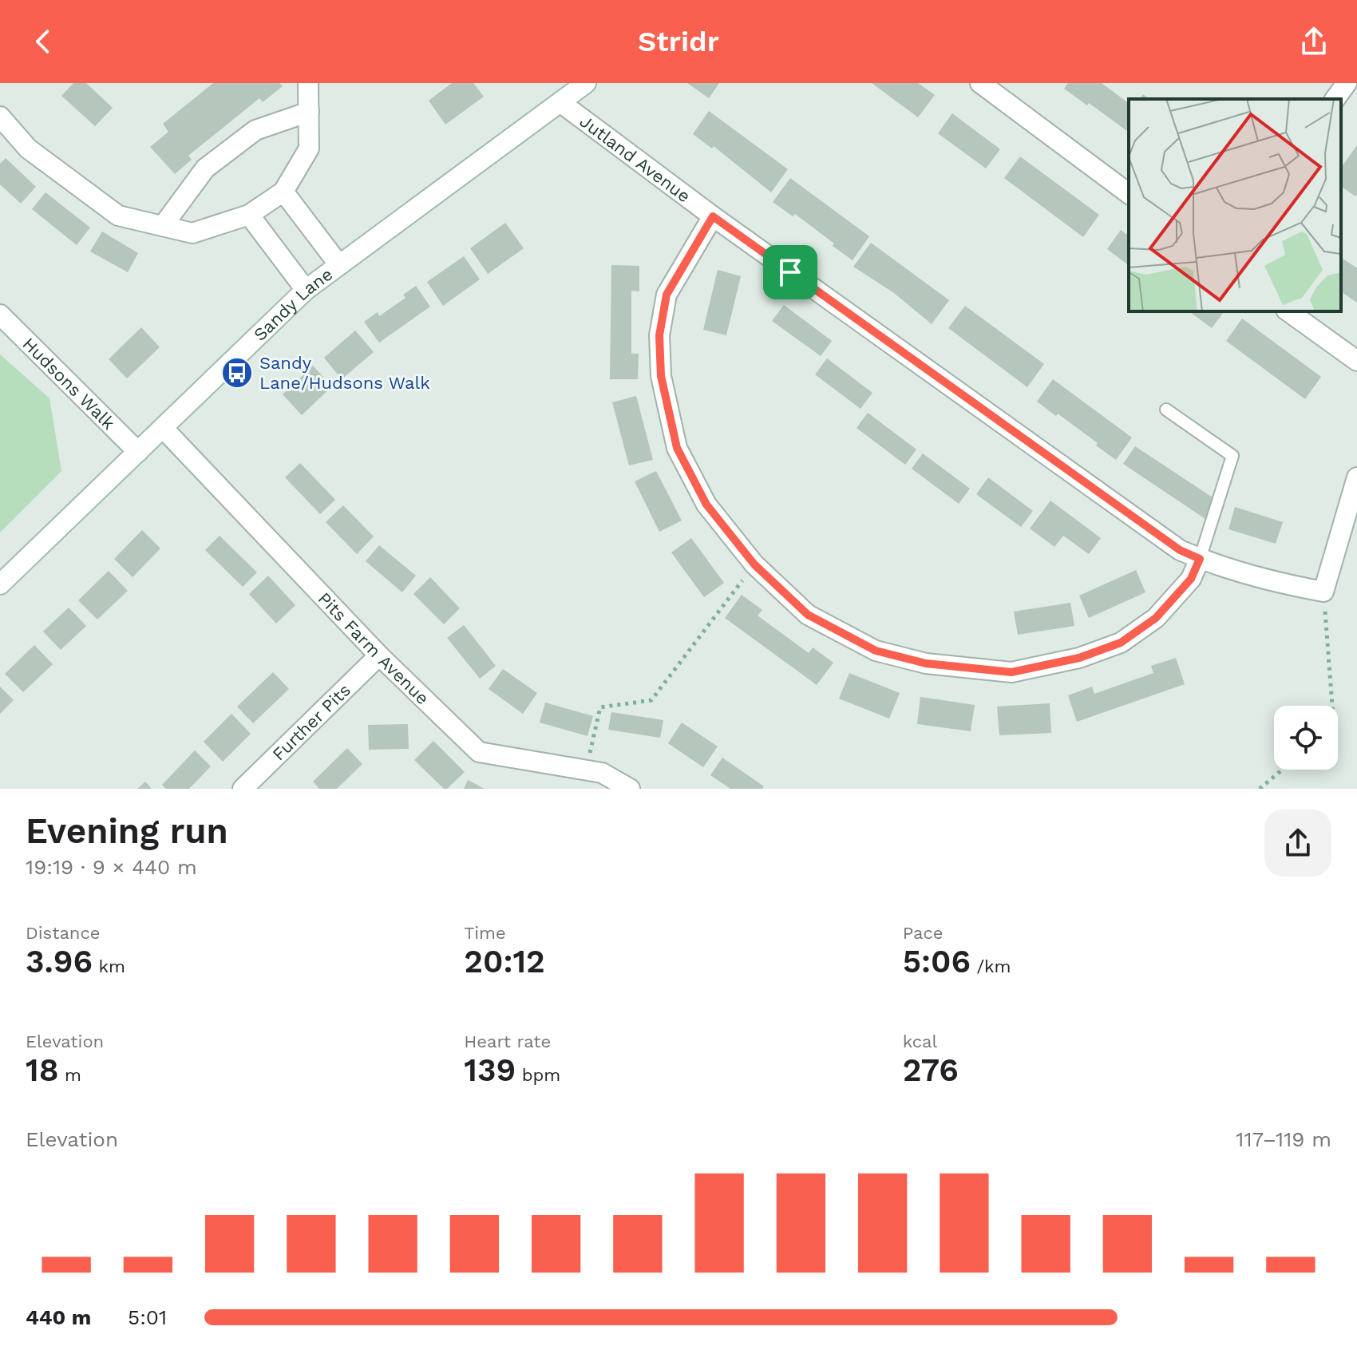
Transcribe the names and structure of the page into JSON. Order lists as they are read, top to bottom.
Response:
{
  "streets": {
    "street": [
      "Jutland Avenue",
      "Sandy Lane",
      "Hudsons Walk",
      "Pits Farm Avenue",
      "Further Pits"
    ]
  },
  "crossings": [
    ["Jutland Avenue", "Sandy Lane"],
    ["Sandy Lane", "Hudsons Walk"],
    ["Sandy Lane", "Pits Farm Avenue"],
    ["Pits Farm Avenue", "Further Pits"]
  ],
  "places": {
    "bus stop": ["Sandy Lane/Hudsons Walk"]
  },
  "page": {
    "header": "Stridr",
    "heading": ["Evening run", "19:19 · 9 × 440 m"],
    "stats": [
      ["Distance", "3.96 km"],
      ["Time", "20:12"],
      ["Pace", "5:06 /km"],
      ["Elevation", "18 m"],
      ["Heart rate", "139 bpm"],
      ["kcal", "276"]
    ],
    "chart": ["Elevation", "117–119 m"],
    "list": [
      {
        "name": "440 m",
        "note": "5:01"
      }
    ]
  }
}
